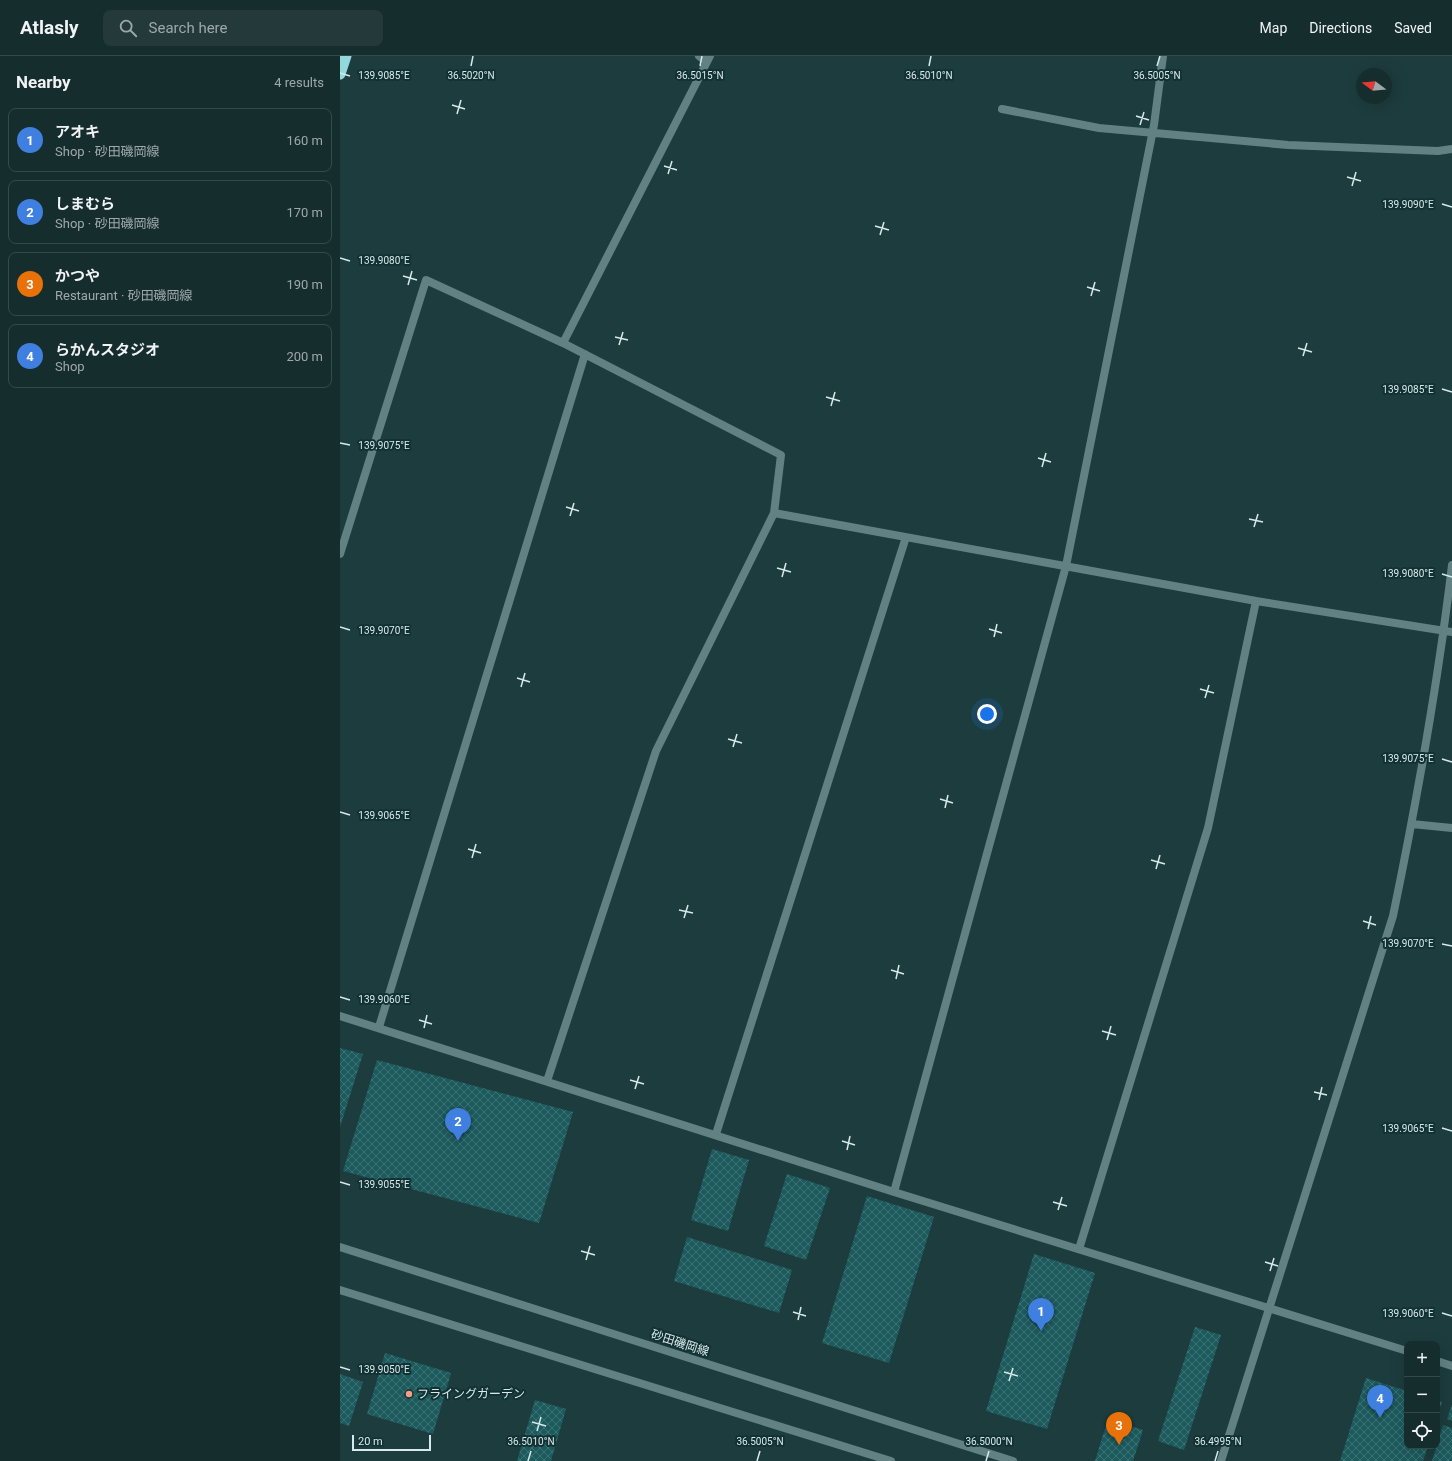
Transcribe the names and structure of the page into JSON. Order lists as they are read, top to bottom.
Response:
{
  "streets": {
    "street": ["砂田磯岡線"]
  },
  "places": ["フライングガーデン"],
  "scale_bar": "20 m",
  "north": "left",
  "page": {
    "header": "Atlasly",
    "search": "Search here",
    "nav": ["Map", "Directions", "Saved"],
    "heading": ["Nearby", "4 results"],
    "list": [
      {
        "mark": "1",
        "name": "アオキ",
        "note": "Shop · 砂田磯岡線",
        "value": "160 m"
      },
      {
        "mark": "2",
        "name": "しまむら",
        "note": "Shop · 砂田磯岡線",
        "value": "170 m"
      },
      {
        "mark": "3",
        "name": "かつや",
        "note": "Restaurant · 砂田磯岡線",
        "value": "190 m"
      },
      {
        "mark": "4",
        "name": "らかんスタジオ",
        "note": "Shop",
        "value": "200 m"
      }
    ],
    "pins": [
      "2",
      "1",
      "4",
      "3"
    ],
    "map_buttons": ["+", "−"],
    "scale": "20 m"
  },
  "coordinates": [
    "36.5020°N",
    "36.5015°N",
    "36.5010°N",
    "36.5005°N",
    "139.9085°E",
    "139.9090°E",
    "139.9080°E",
    "139.9075°E",
    "139.9070°E",
    "139.9065°E",
    "139.9060°E",
    "139.9055°E",
    "139.9050°E",
    "36.5000°N",
    "36.4995°N"
  ]
}
